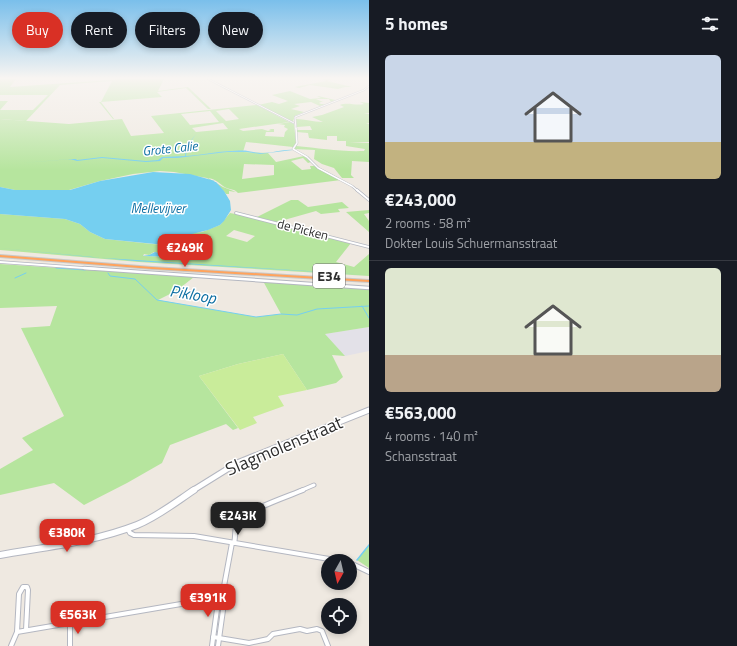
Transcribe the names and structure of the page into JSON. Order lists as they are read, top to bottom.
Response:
{
  "streets": {
    "highway": ["E34"],
    "street": ["de Picken", "Slagmolenstraat"]
  },
  "water": ["Grote Calie", "Mellevijver", "Pikloop"],
  "north": "bottom",
  "page": {
    "heading": "5 homes",
    "chip": [
      "Buy",
      "Rent",
      "Filters",
      "New"
    ],
    "list": [
      {
        "name": "€243,000",
        "note": "2 rooms · 58 m² · Dokter Louis Schuermansstraat"
      },
      {
        "name": "€563,000",
        "note": "4 rooms · 140 m² · Schansstraat"
      }
    ],
    "price": [
      "€249K",
      "€243K",
      "€380K",
      "€391K",
      "€563K"
    ]
  }
}
